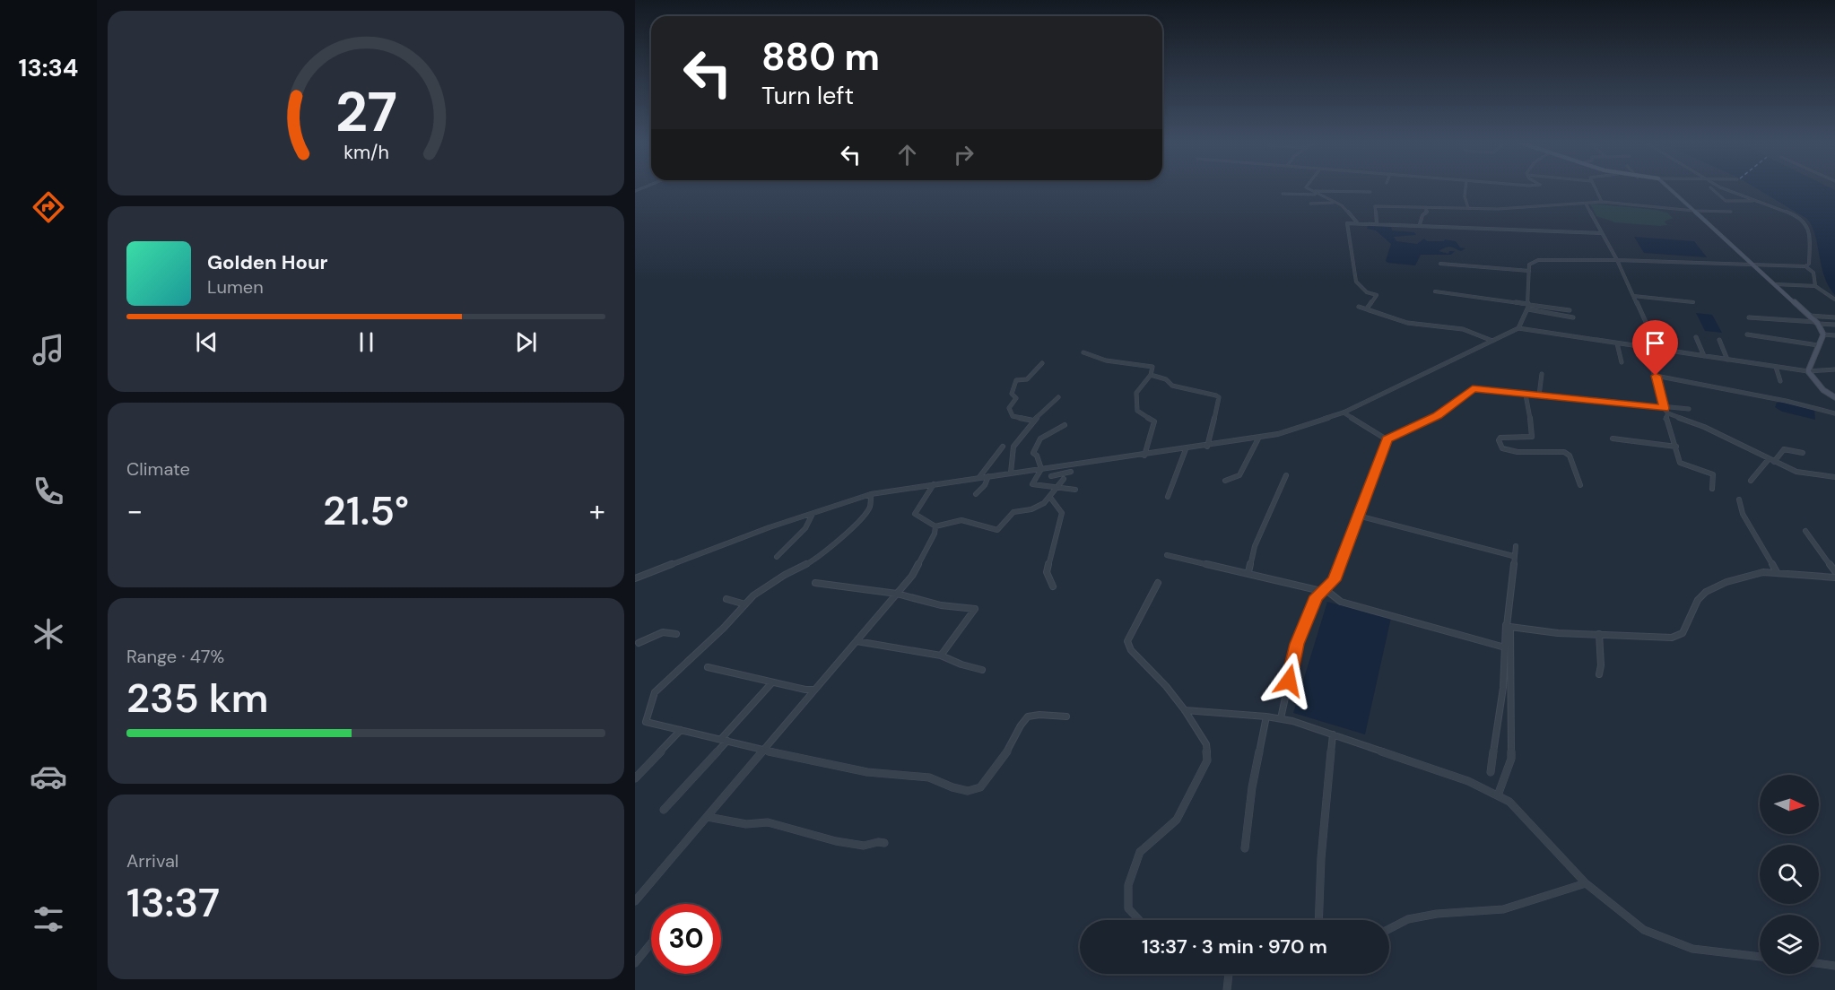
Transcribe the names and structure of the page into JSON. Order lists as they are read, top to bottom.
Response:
{
  "north": "right",
  "page": {
    "tabs": "13:34",
    "turn": ["880 m", "Turn left"],
    "song": ["Golden Hour", "Lumen"],
    "tile": [
      "Climate",
      ["Range · 47%", "235 km"],
      ["Arrival", "13:37"]
    ],
    "heat": ["−", "21.5°", "+"],
    "limit": "30",
    "trip": "13:37 · 3 min · 970 m",
    "gauge": ["27", "km/h"]
  }
}
